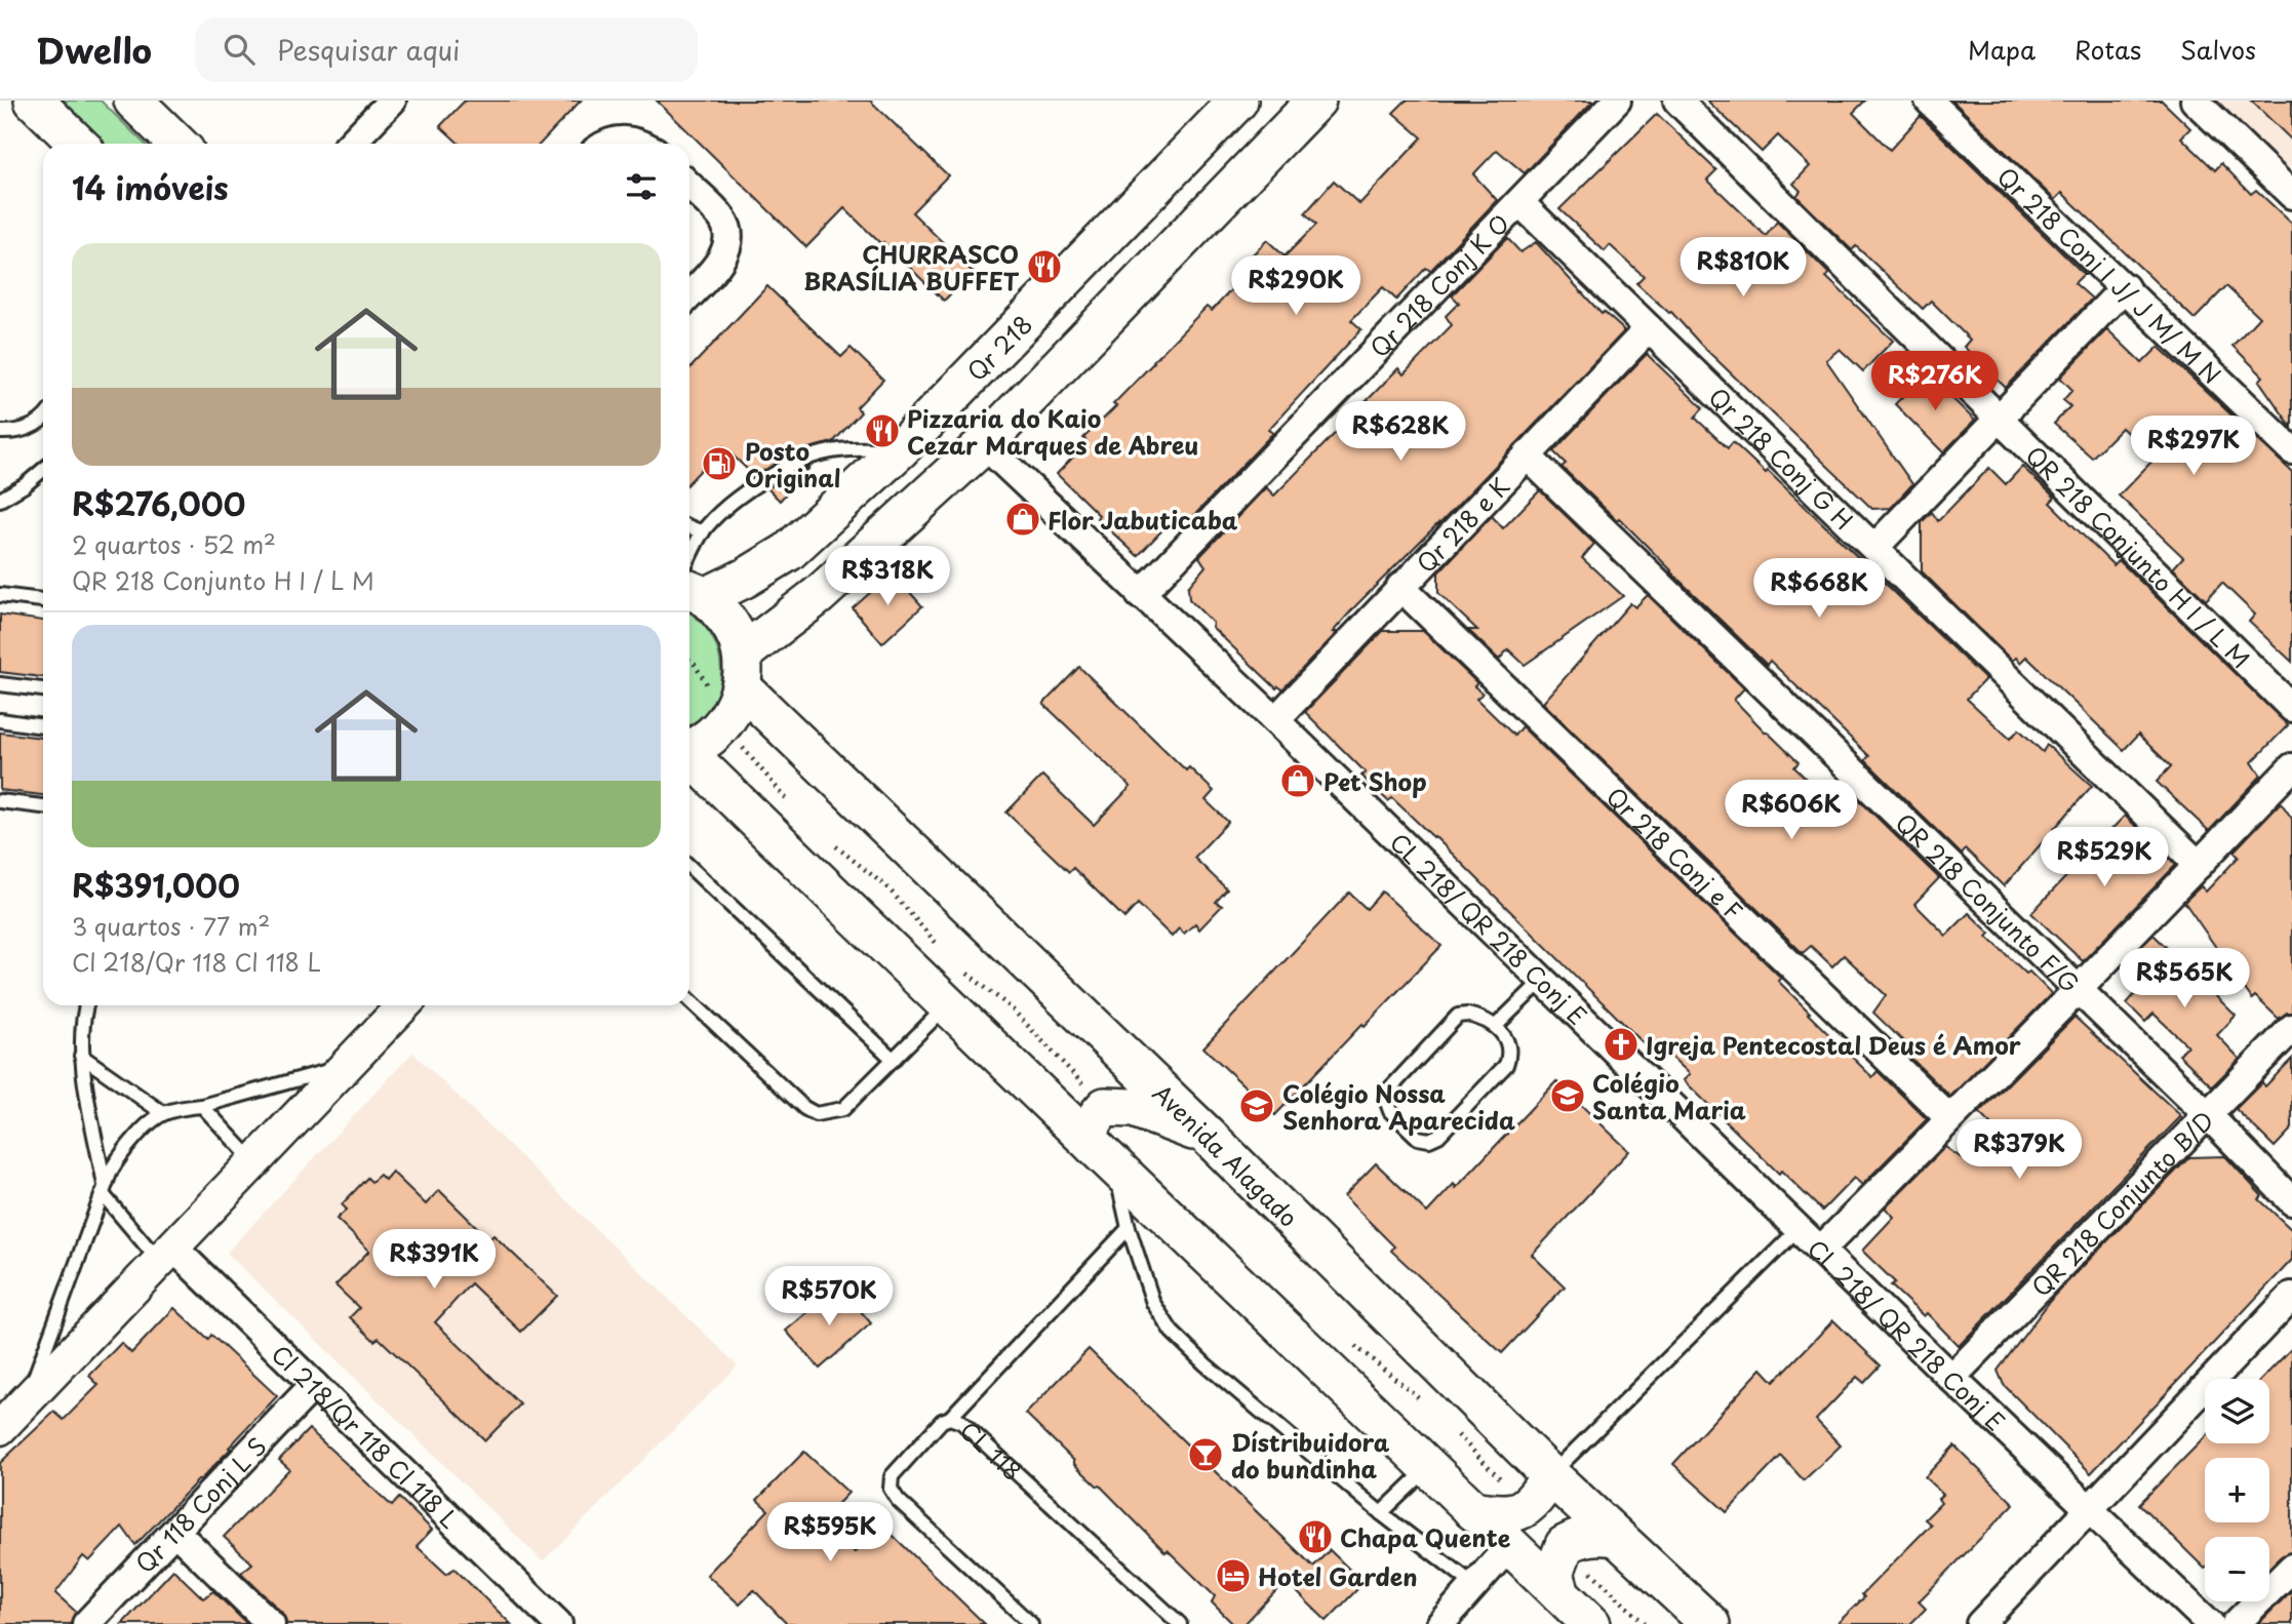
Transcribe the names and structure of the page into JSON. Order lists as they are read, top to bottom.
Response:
{
  "streets": {
    "main road": ["Qr 218", "Avenida Alagado"],
    "street": [
      "Qr 218 Conj I J/ J M/ M N",
      "Qr 218 Conj K O",
      "Qr 218 Conj G H",
      "Qr 218 e K",
      "QR 218 Conjunto H I / L M",
      "Qr 218 Conj e F",
      "QR 218 Conjunto F/G",
      "CL 218/ QR 218 Conj E",
      "QR 218 Conjunto B/D",
      "Cl 218/Qr 118 Cl 118 L",
      "Qr 118 Conj L S"
    ],
    "lane": ["CL 118"]
  },
  "crossings": [
    ["Qr 218 Conj K O", "Qr 218 Conj G H"],
    ["Qr 218 Conj K O", "CL 218/ QR 218 Conj E"],
    ["Qr 218", "Avenida Alagado"],
    ["Qr 218 Conj G H", "Qr 218 e K"],
    ["Qr 218 e K", "Qr 218 Conj e F"],
    ["Qr 218 e K", "QR 218 Conjunto F/G"],
    ["Qr 218 e K", "CL 218/ QR 218 Conj E"],
    ["QR 218 Conjunto F/G", "QR 218 Conjunto B/D"],
    ["CL 218/ QR 218 Conj E", "QR 218 Conjunto B/D"],
    ["Cl 218/Qr 118 Cl 118 L", "Qr 118 Conj L S"]
  ],
  "places": {
    "restaurant": ["CHURRASCO BRASÍLIA BUFFET", "Pizzaria do Kaio Cezar Marques de Abreu", "Chapa Quente"],
    "fuel station": ["Posto Original"],
    "shop": ["Flor Jabuticaba", "Pet Shop"],
    "church": ["Igreja Pentecostal Deus é Amor"],
    "school or university": ["Colégio Santa Maria", "Colégio Nossa Senhora Aparecida"],
    "bar": ["Dístribuidora do bundinha"],
    "hotel": ["Hotel Garden"]
  },
  "page": {
    "header": "Dwello",
    "search": "Pesquisar aqui",
    "nav": ["Mapa", "Rotas", "Salvos"],
    "heading": "14 imóveis",
    "list": [
      {
        "name": "R$276,000",
        "note": "2 quartos · 52 m² · QR 218 Conjunto H I / L M"
      },
      {
        "name": "R$391,000",
        "note": "3 quartos · 77 m² · Cl 218/Qr 118 Cl 118 L"
      }
    ],
    "price": [
      "R$810K",
      "R$290K",
      "R$276K",
      "R$628K",
      "R$297K",
      "R$318K",
      "R$668K",
      "R$606K",
      "R$529K",
      "R$565K",
      "R$379K",
      "R$391K",
      "R$570K",
      "R$595K"
    ],
    "map_buttons": ["+", "−"]
  }
}
